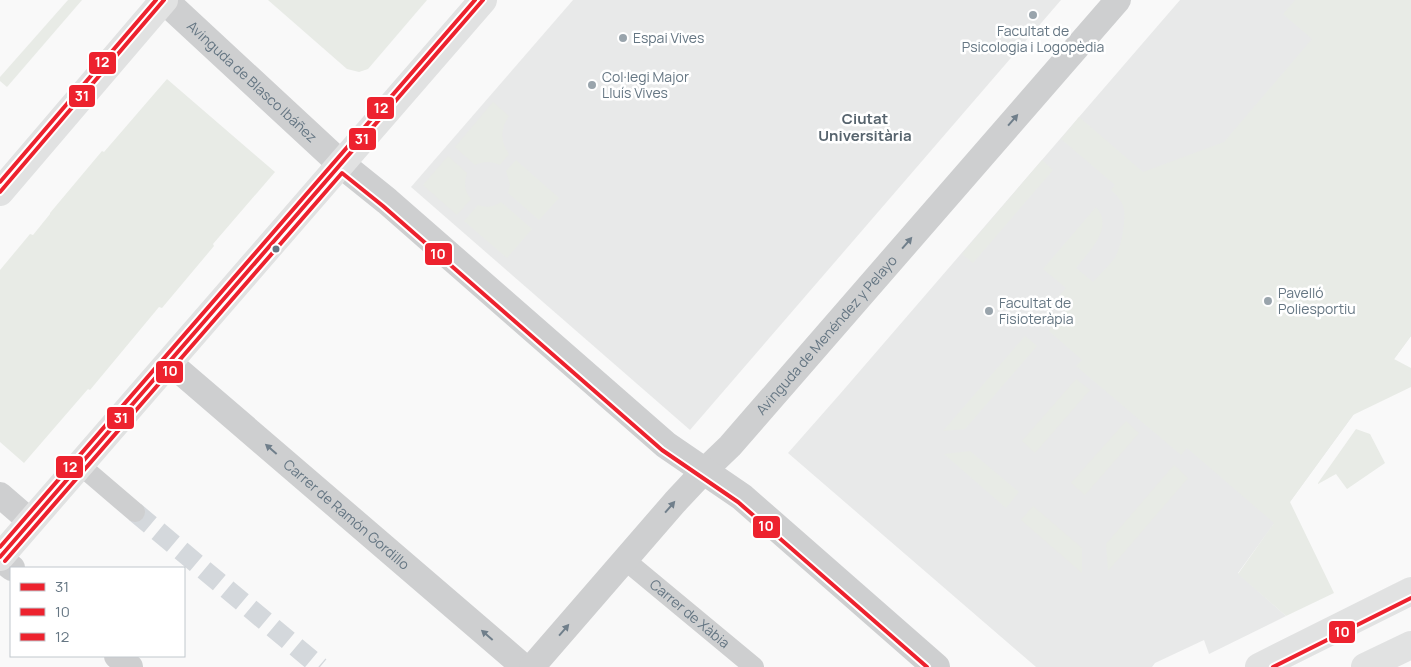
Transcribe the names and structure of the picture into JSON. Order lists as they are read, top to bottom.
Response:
{
  "streets": {
    "main road": ["Avinguda de Blasco Ibáñez"],
    "street": ["Avinguda de Menéndez y Pelayo", "Carrer de Ramón Gordillo", "Carrer de Xàbia"]
  },
  "crossings": [
    ["Avinguda de Blasco Ibáñez", "Avinguda de Menéndez y Pelayo"],
    ["Avinguda de Menéndez y Pelayo", "Carrer de Xàbia"]
  ],
  "one_way": ["Avinguda de Menéndez y Pelayo", "Carrer de Ramón Gordillo"],
  "districts": ["Ciutat Universitària"],
  "places": [
    "Facultat de Psicologia i Logopèdia",
    "Espai Vives",
    "Col·legi Major Lluís Vives",
    "Pavelló Poliesportiu",
    "Facultat de Fisioteràpia"
  ],
  "lines": ["transit line 31", "transit line 12", "transit line 10"],
  "legend": ["31", "10", "12"]
}
